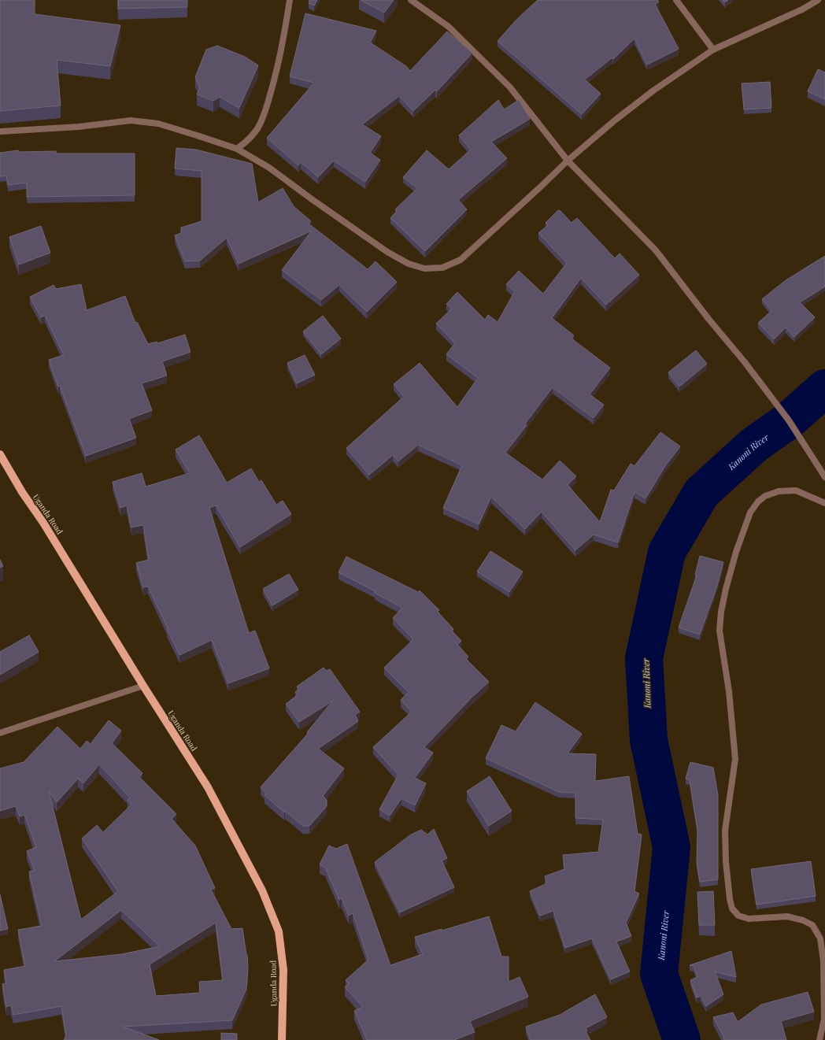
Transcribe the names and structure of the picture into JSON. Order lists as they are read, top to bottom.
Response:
{
  "streets": {
    "main road": ["Uganda Road"]
  },
  "water": ["Kanoni River"]
}
